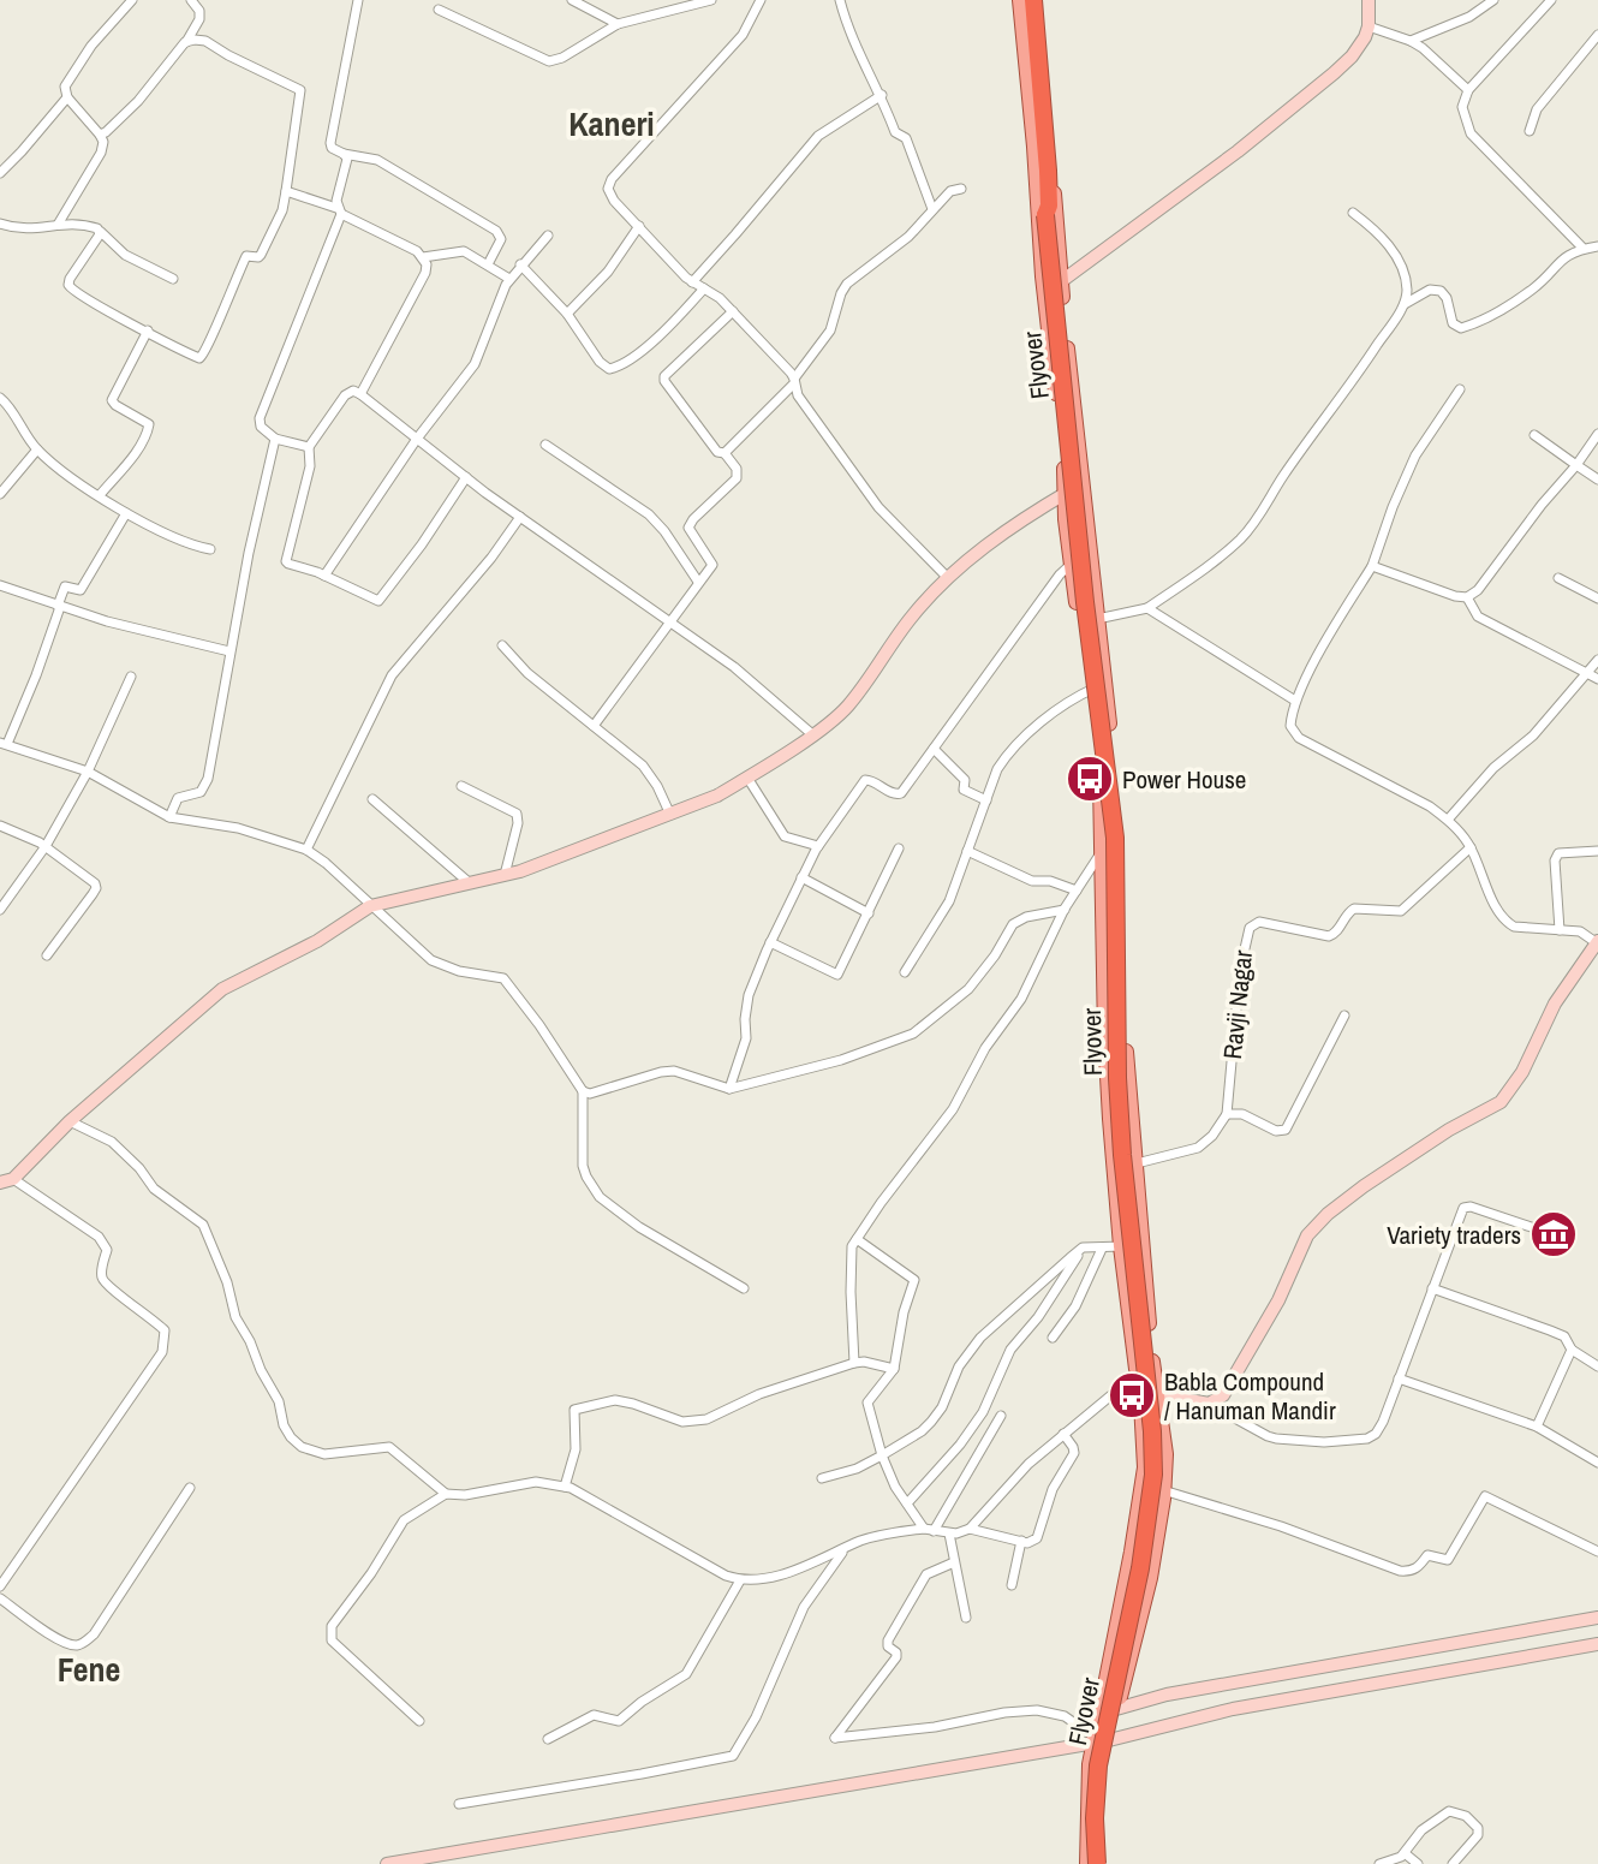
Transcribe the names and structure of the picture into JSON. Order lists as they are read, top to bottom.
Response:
{
  "streets": {
    "highway": ["Flyover"],
    "street": ["Ravji Nagar"]
  },
  "districts": ["Kaneri", "Fene"],
  "places": {
    "bus stop": ["Power House", "Babla Compound / Hanuman Mandir"],
    "museum": ["Variety traders"]
  }
}
